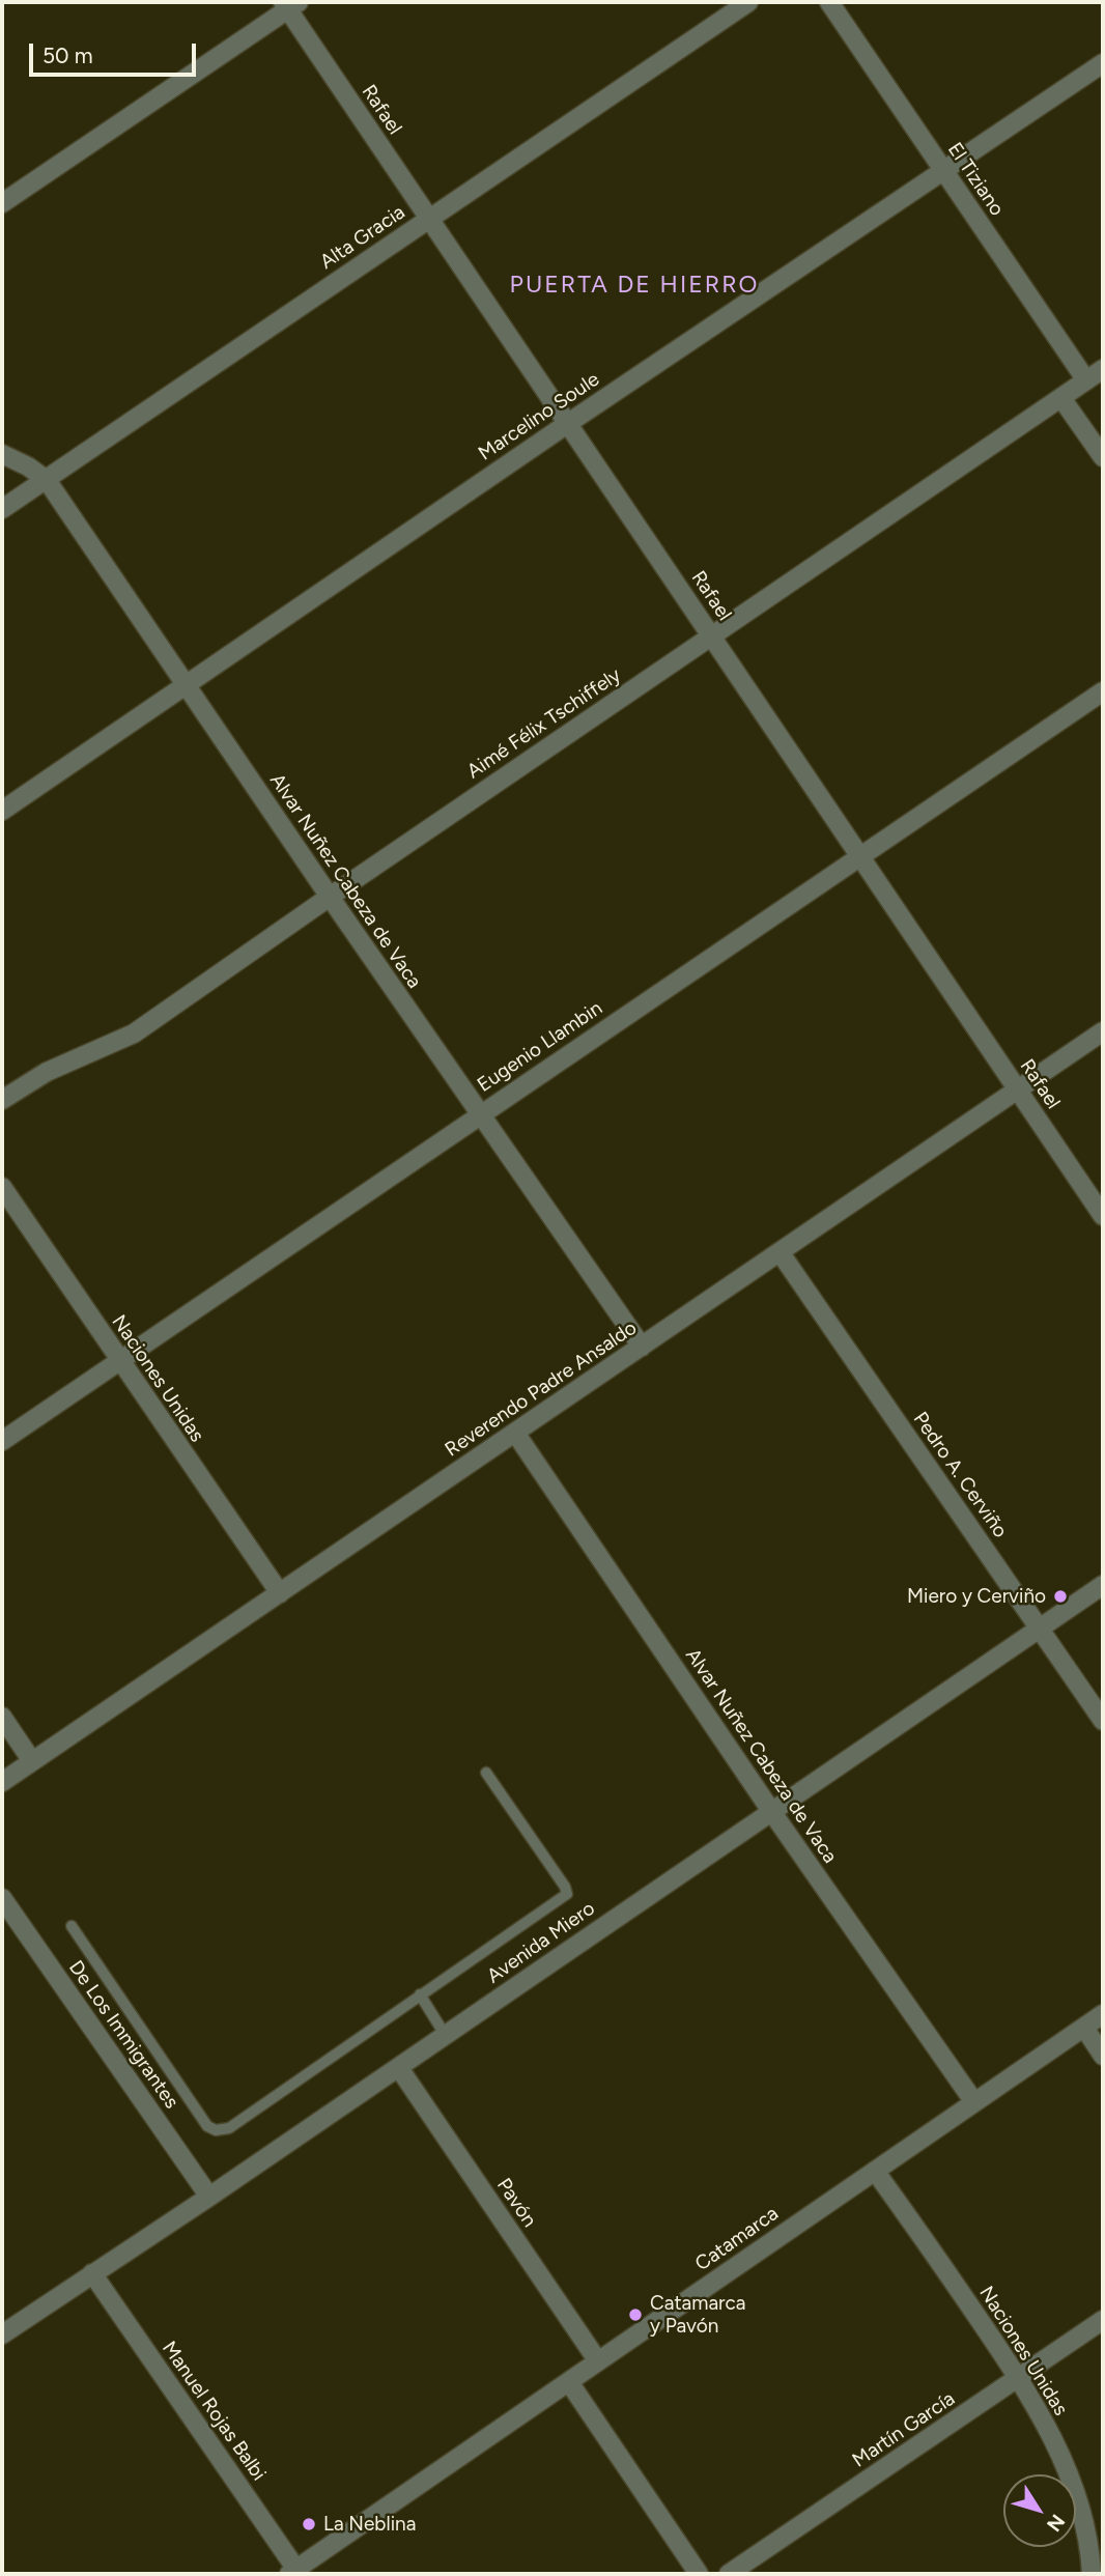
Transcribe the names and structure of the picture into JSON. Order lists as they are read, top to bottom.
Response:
{
  "streets": {
    "street": [
      "Rafael",
      "El Tiziano",
      "Alta Gracia",
      "Marcelino Soule",
      "Aimé Félix Tschiffely",
      "Alvar Nuñez Cabeza de Vaca",
      "Eugenio Llambin",
      "Naciones Unidas",
      "Reverendo Padre Ansaldo",
      "Pedro A. Cerviño",
      "Avenida Miero",
      "De Los Immigrantes",
      "Pavón",
      "Catamarca",
      "Manuel Rojas Balbi",
      "Martín García"
    ]
  },
  "crossings": [
    ["Rafael", "Alta Gracia"],
    ["Rafael", "Marcelino Soule"],
    ["Rafael", "Aimé Félix Tschiffely"],
    ["Rafael", "Eugenio Llambin"],
    ["Rafael", "Reverendo Padre Ansaldo"],
    ["El Tiziano", "Marcelino Soule"],
    ["El Tiziano", "Aimé Félix Tschiffely"],
    ["Alta Gracia", "Alvar Nuñez Cabeza de Vaca"],
    ["Marcelino Soule", "Alvar Nuñez Cabeza de Vaca"],
    ["Aimé Félix Tschiffely", "Alvar Nuñez Cabeza de Vaca"],
    ["Alvar Nuñez Cabeza de Vaca", "Eugenio Llambin"],
    ["Alvar Nuñez Cabeza de Vaca", "Reverendo Padre Ansaldo"],
    ["Alvar Nuñez Cabeza de Vaca", "Avenida Miero"],
    ["Alvar Nuñez Cabeza de Vaca", "Catamarca"],
    ["Eugenio Llambin", "Naciones Unidas"],
    ["Naciones Unidas", "Reverendo Padre Ansaldo"],
    ["Naciones Unidas", "Catamarca"],
    ["Naciones Unidas", "Martín García"],
    ["Reverendo Padre Ansaldo", "Pedro A. Cerviño"],
    ["Pedro A. Cerviño", "Avenida Miero"],
    ["Avenida Miero", "De Los Immigrantes"],
    ["Avenida Miero", "Pavón"],
    ["Avenida Miero", "Manuel Rojas Balbi"],
    ["Pavón", "Catamarca"],
    ["Catamarca", "Manuel Rojas Balbi"]
  ],
  "districts": ["PUERTA DE HIERRO"],
  "places": ["Miero y Cerviño", "Catamarca y Pavón", "La Neblina"],
  "scale_bar": "50 m",
  "north": "bottom right"
}
